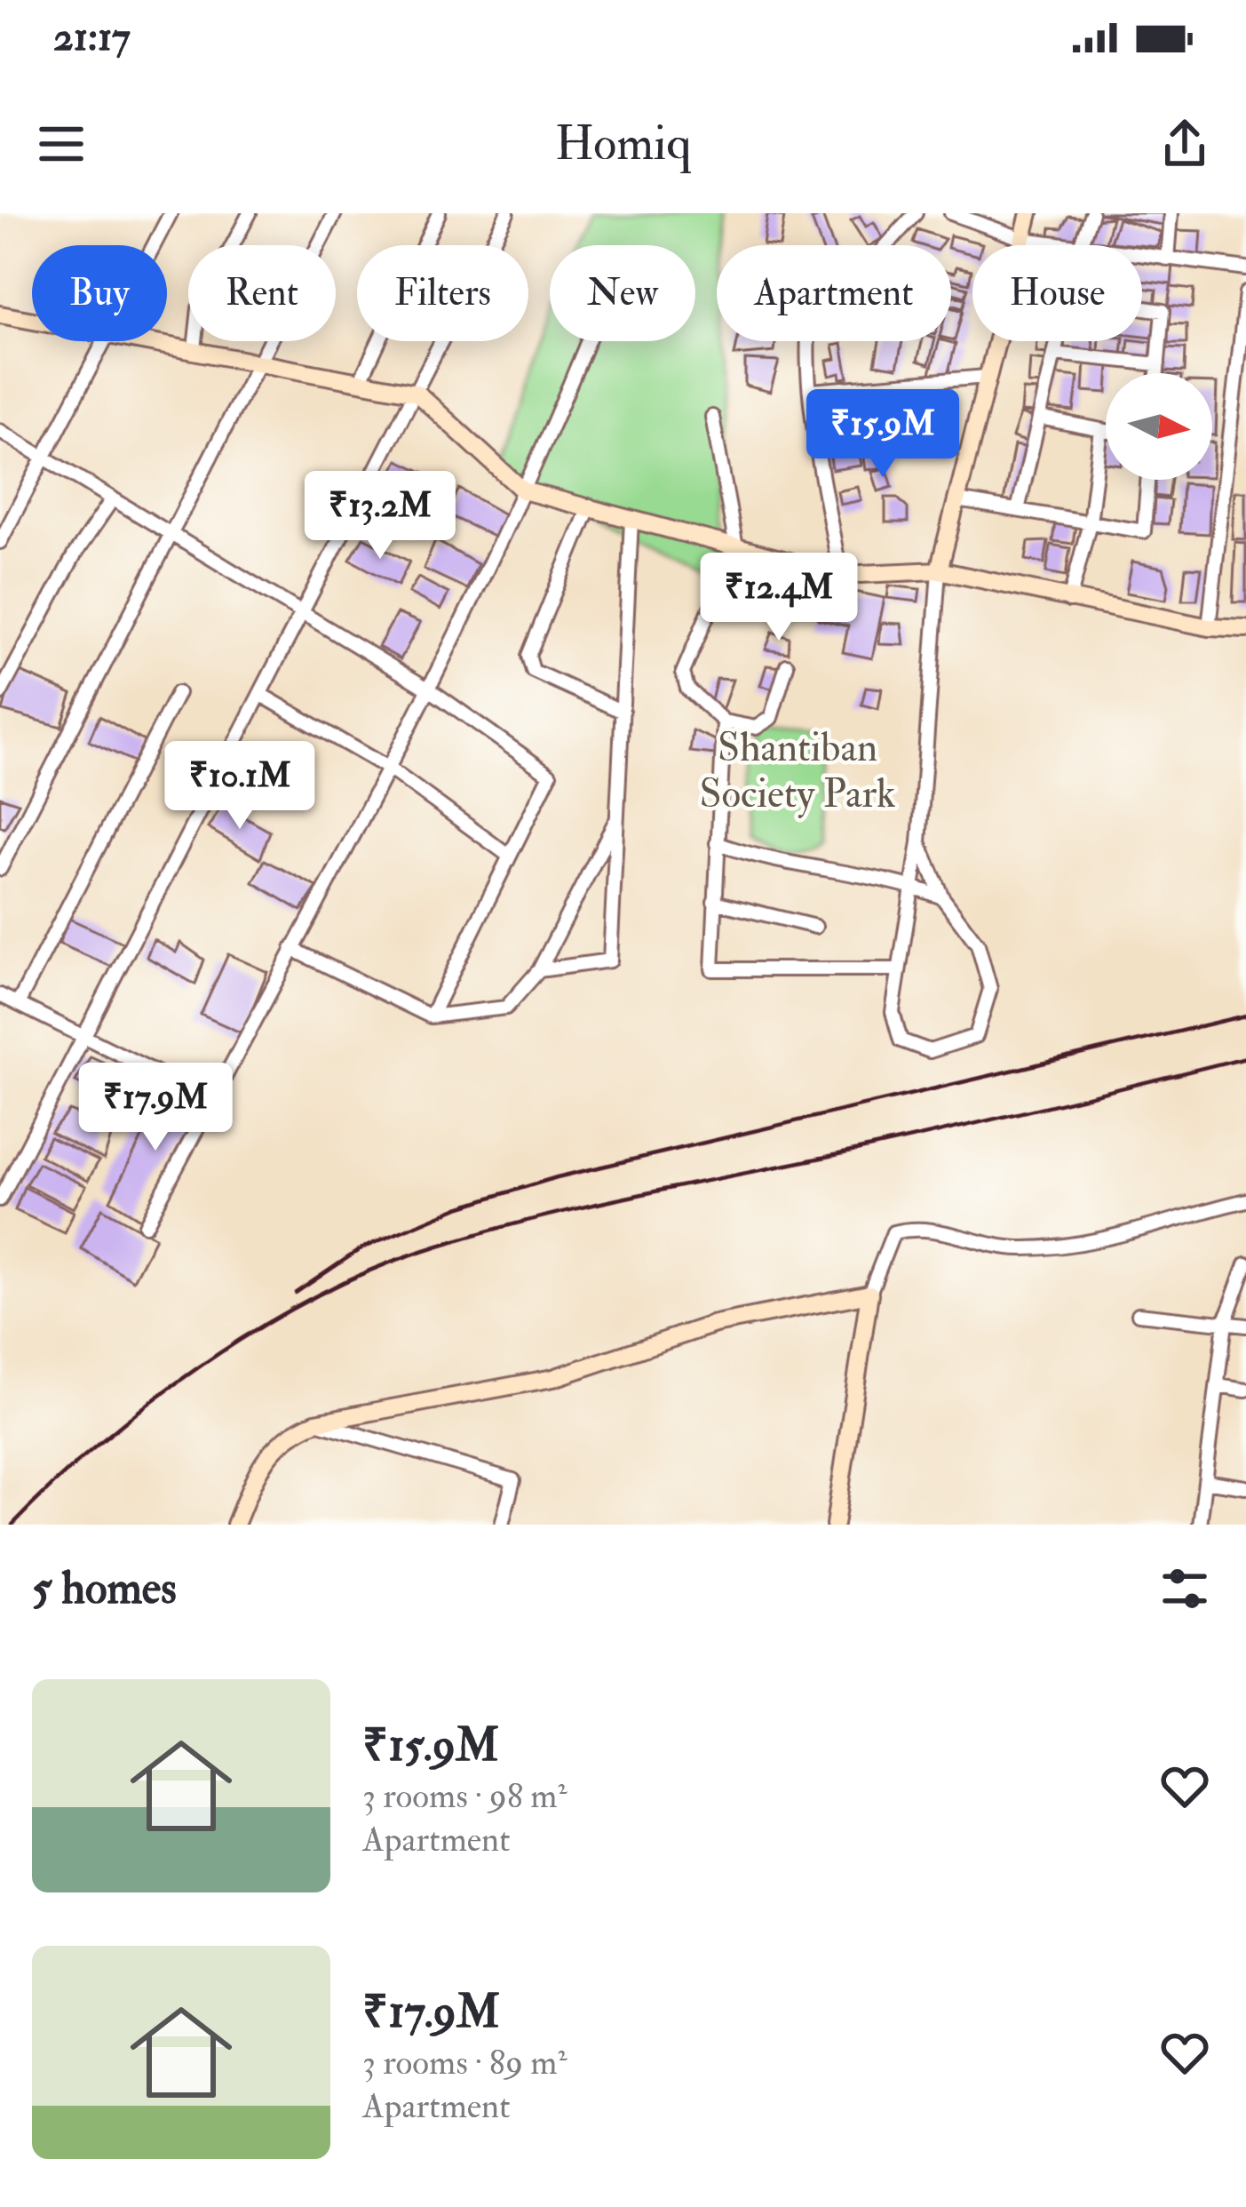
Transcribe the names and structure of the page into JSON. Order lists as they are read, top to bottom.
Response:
{
  "parks": ["Shantiban Society Park"],
  "north": "right",
  "page": {
    "status": "21:17",
    "header": "Homiq",
    "chip": [
      "Buy",
      "Rent",
      "Filters",
      "New",
      "Apartment",
      "House"
    ],
    "price": [
      "₹15.9M",
      "₹13.2M",
      "₹12.4M",
      "₹10.1M",
      "₹17.9M"
    ],
    "heading": "5 homes",
    "list": [
      {
        "name": "₹15.9M",
        "note": "3 rooms · 98 m² · Apartment"
      },
      {
        "name": "₹17.9M",
        "note": "3 rooms · 89 m² · Apartment"
      }
    ]
  }
}
